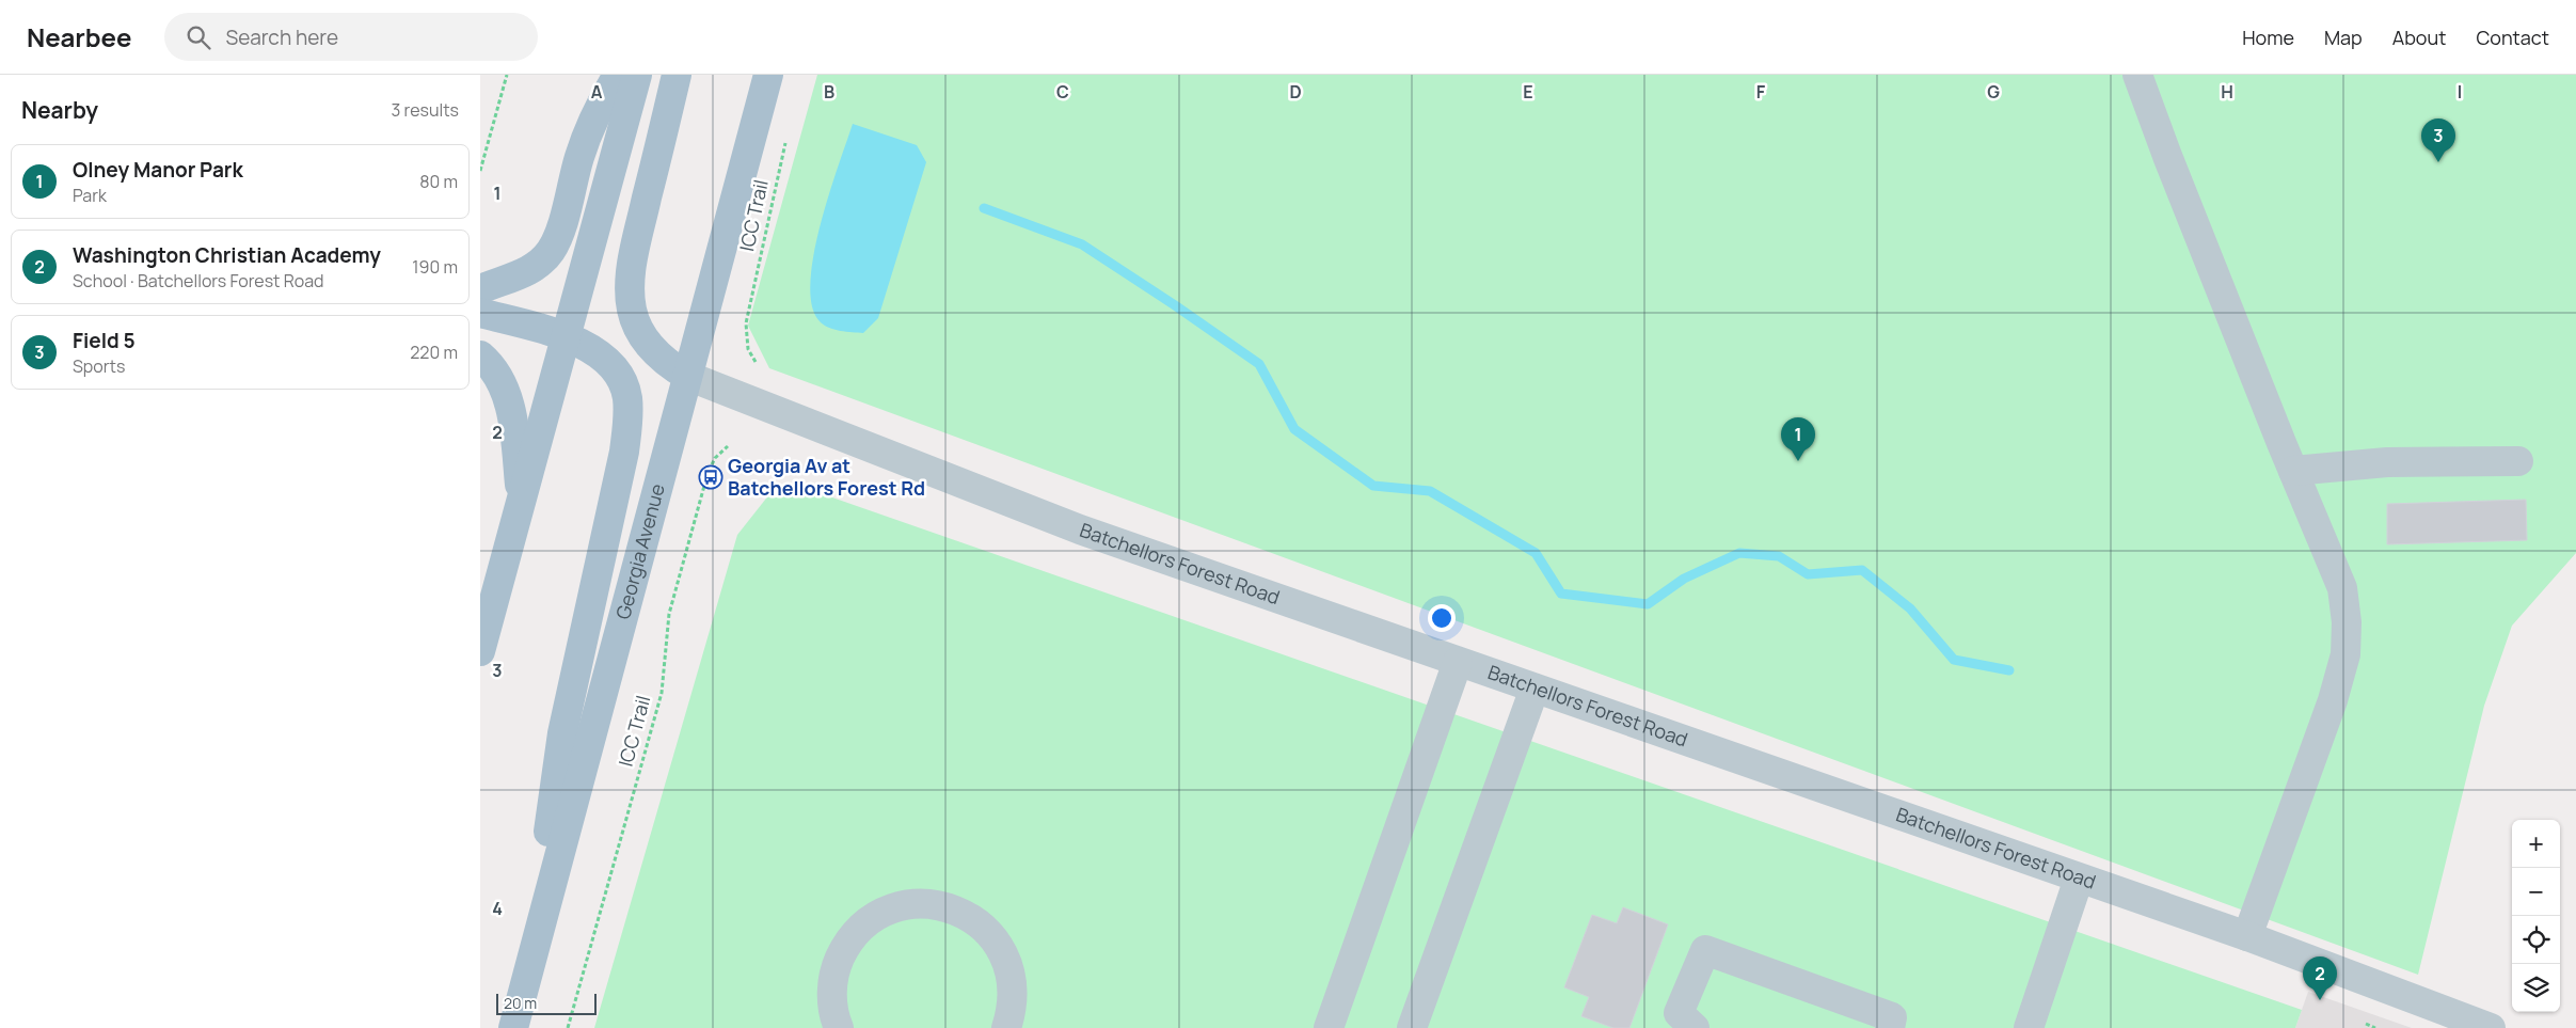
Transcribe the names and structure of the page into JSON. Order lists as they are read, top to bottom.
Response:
{
  "streets": {
    "main road": ["Georgia Avenue"],
    "street": ["Batchellors Forest Road"],
    "path": ["ICC Trail"]
  },
  "crossings": [
    ["Georgia Avenue", "Batchellors Forest Road"]
  ],
  "places": {
    "bus stop": ["Georgia Av at Batchellors Forest Rd"]
  },
  "scale_bar": "20 m",
  "page": {
    "header": "Nearbee",
    "search": "Search here",
    "nav": [
      "Home",
      "Map",
      "About",
      "Contact"
    ],
    "heading": ["Nearby", "3 results"],
    "pins": ["3", "1", "2"],
    "list": [
      {
        "mark": "1",
        "name": "Olney Manor Park",
        "note": "Park",
        "value": "80 m"
      },
      {
        "mark": "2",
        "name": "Washington Christian Academy",
        "note": "School · Batchellors Forest Road",
        "value": "190 m"
      },
      {
        "mark": "3",
        "name": "Field 5",
        "note": "Sports",
        "value": "220 m"
      }
    ],
    "map_buttons": ["+", "−"],
    "scale": "20 m"
  },
  "grid": {
    "columns": [
      "A",
      "B",
      "C",
      "D",
      "E",
      "F",
      "G",
      "H",
      "I"
    ],
    "rows": [
      "1",
      "2",
      "3",
      "4"
    ]
  }
}
